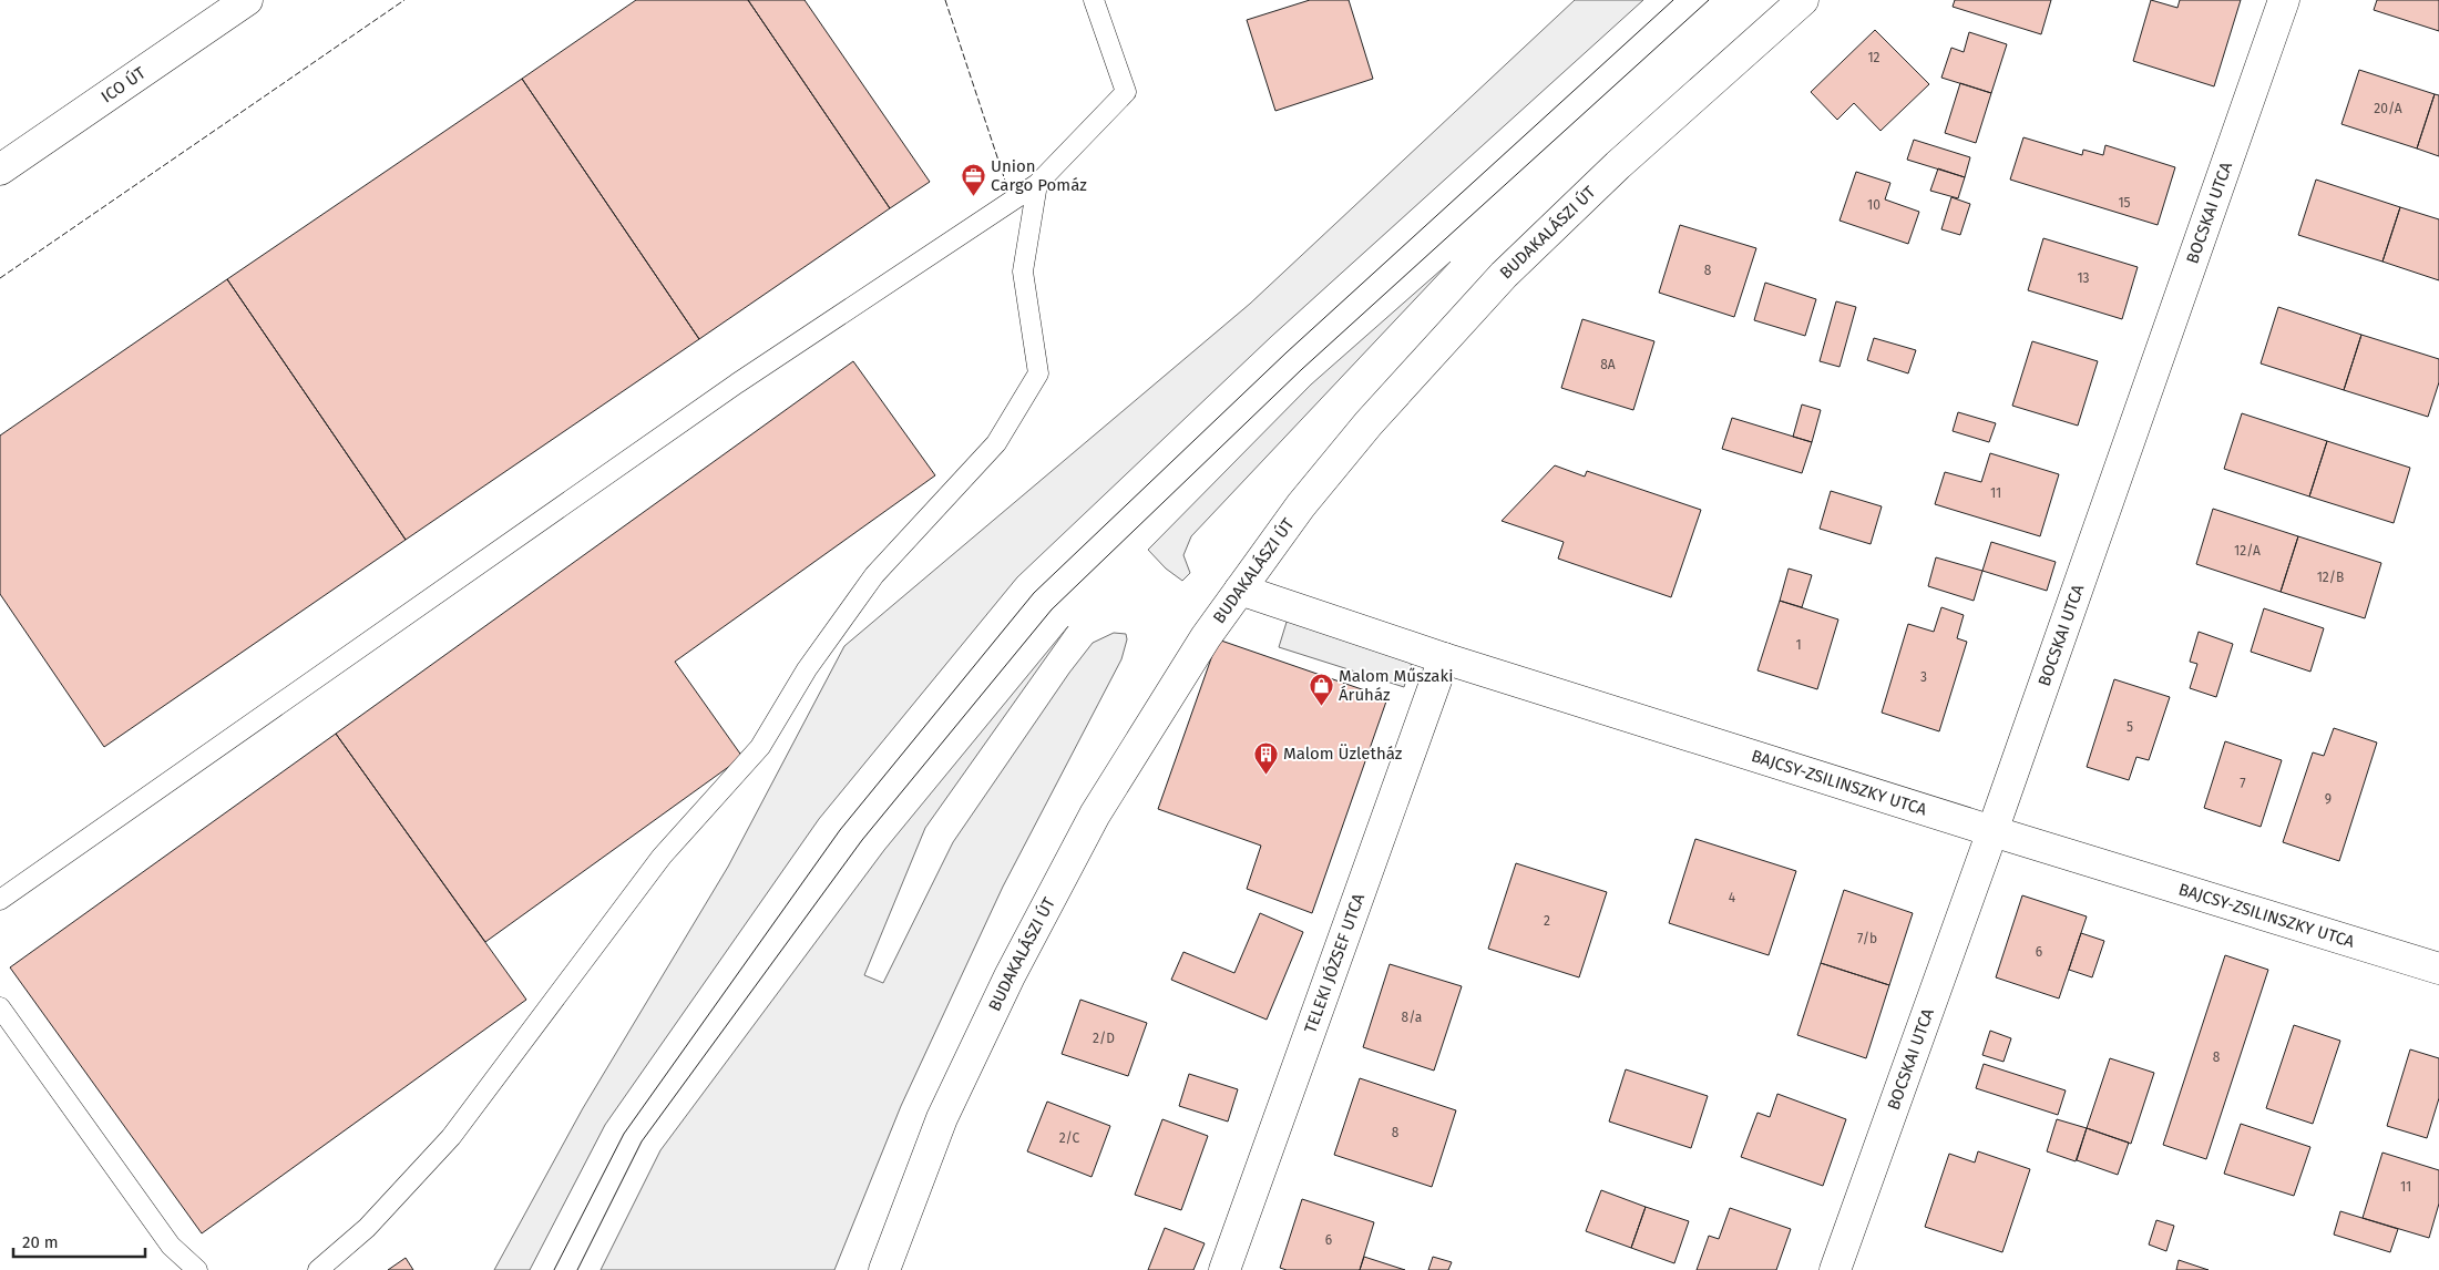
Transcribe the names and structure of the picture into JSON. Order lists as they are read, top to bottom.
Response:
{
  "streets": {
    "street": [
      "ICO ÚT",
      "BOCSKAI UTCA",
      "BUDAKALÁSZI ÚT",
      "BAJCSY-ZSILINSZKY UTCA",
      "TELEKI JÓZSEF UTCA"
    ]
  },
  "crossings": [
    ["BOCSKAI UTCA", "BAJCSY-ZSILINSZKY UTCA"],
    ["BUDAKALÁSZI ÚT", "BAJCSY-ZSILINSZKY UTCA"],
    ["BAJCSY-ZSILINSZKY UTCA", "TELEKI JÓZSEF UTCA"]
  ],
  "places": {
    "office": ["Union Cargo Pomáz"],
    "shop": ["Malom Műszaki Áruház"],
    "building": ["Malom Üzletház"]
  },
  "house_numbers": [
    "12",
    "20/A",
    "15",
    "10",
    "8",
    "13",
    "8A",
    "11",
    "12/A",
    "12/B",
    "1",
    "3",
    "5",
    "7",
    "9",
    "4",
    "2",
    "7/b",
    "6",
    "8/a",
    "2/D",
    "8",
    "8",
    "2/C",
    "11",
    "6"
  ],
  "scale_bar": "20 m"
}
